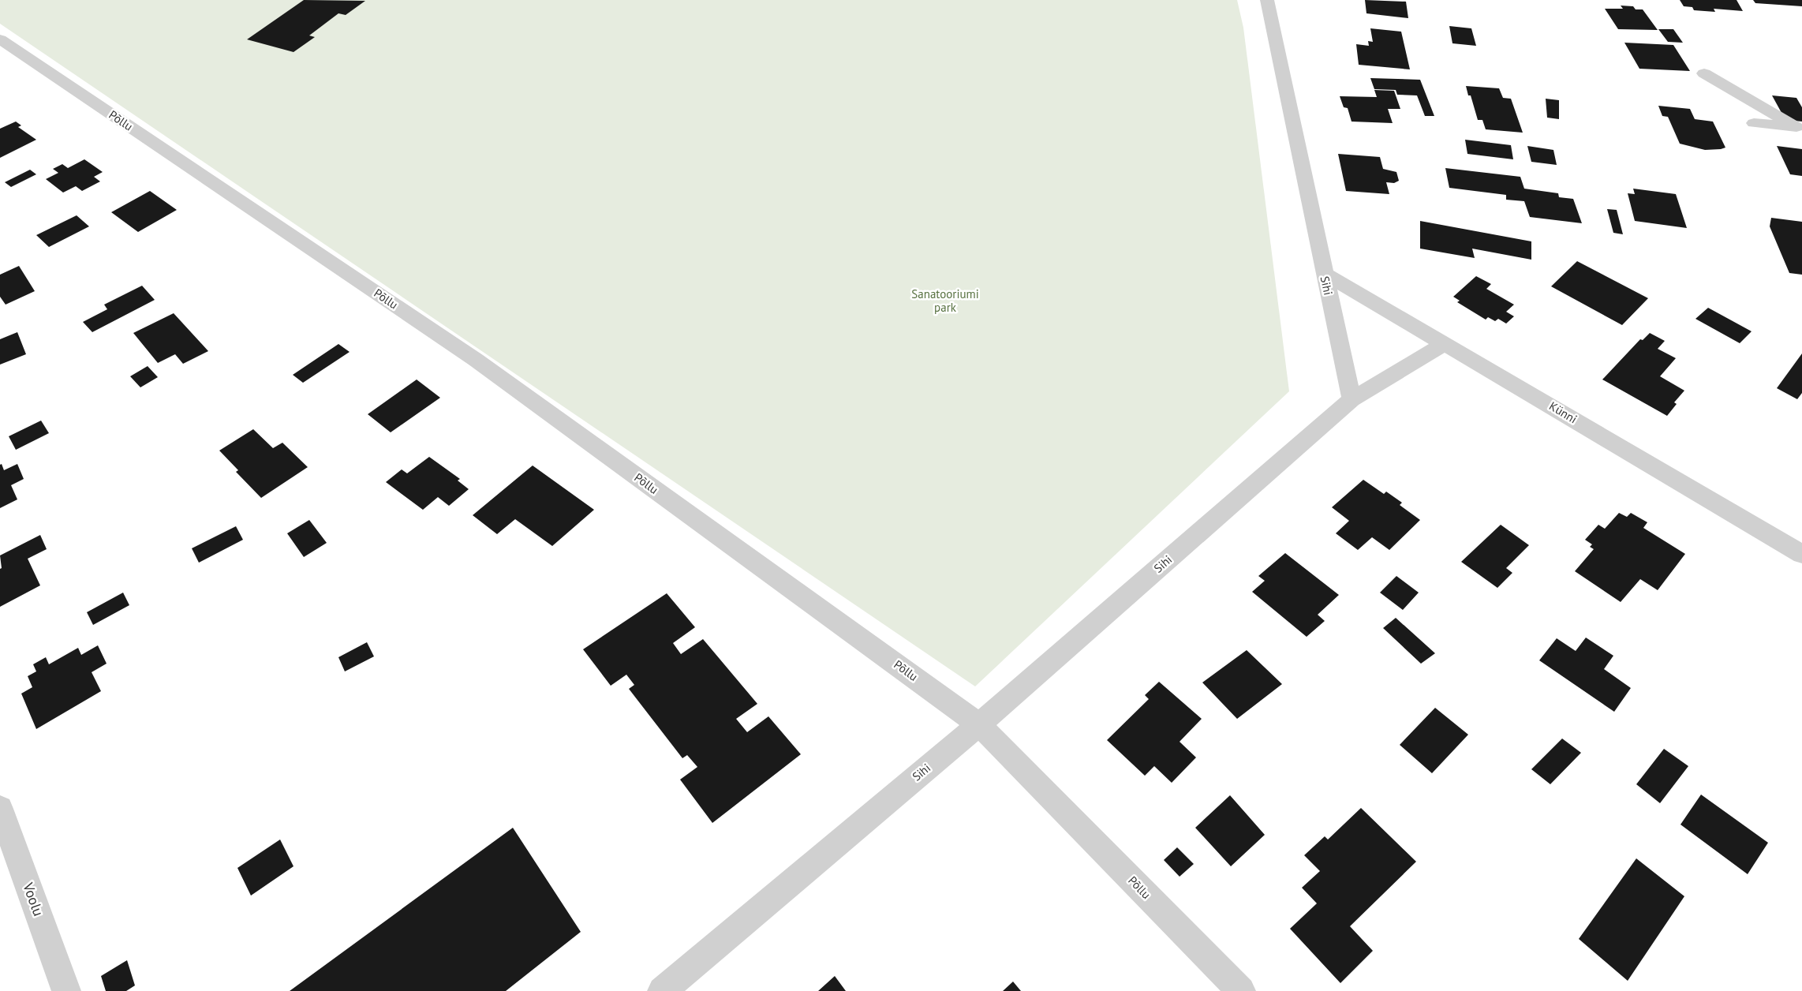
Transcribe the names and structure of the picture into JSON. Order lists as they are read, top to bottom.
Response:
{
  "streets": {
    "street": [
      "Põllu",
      "Sihi",
      "Künni",
      "Voolu"
    ]
  },
  "crossings": [
    ["Põllu", "Sihi"],
    ["Sihi", "Künni"]
  ],
  "parks": ["Sanatooriumi park"]
}
